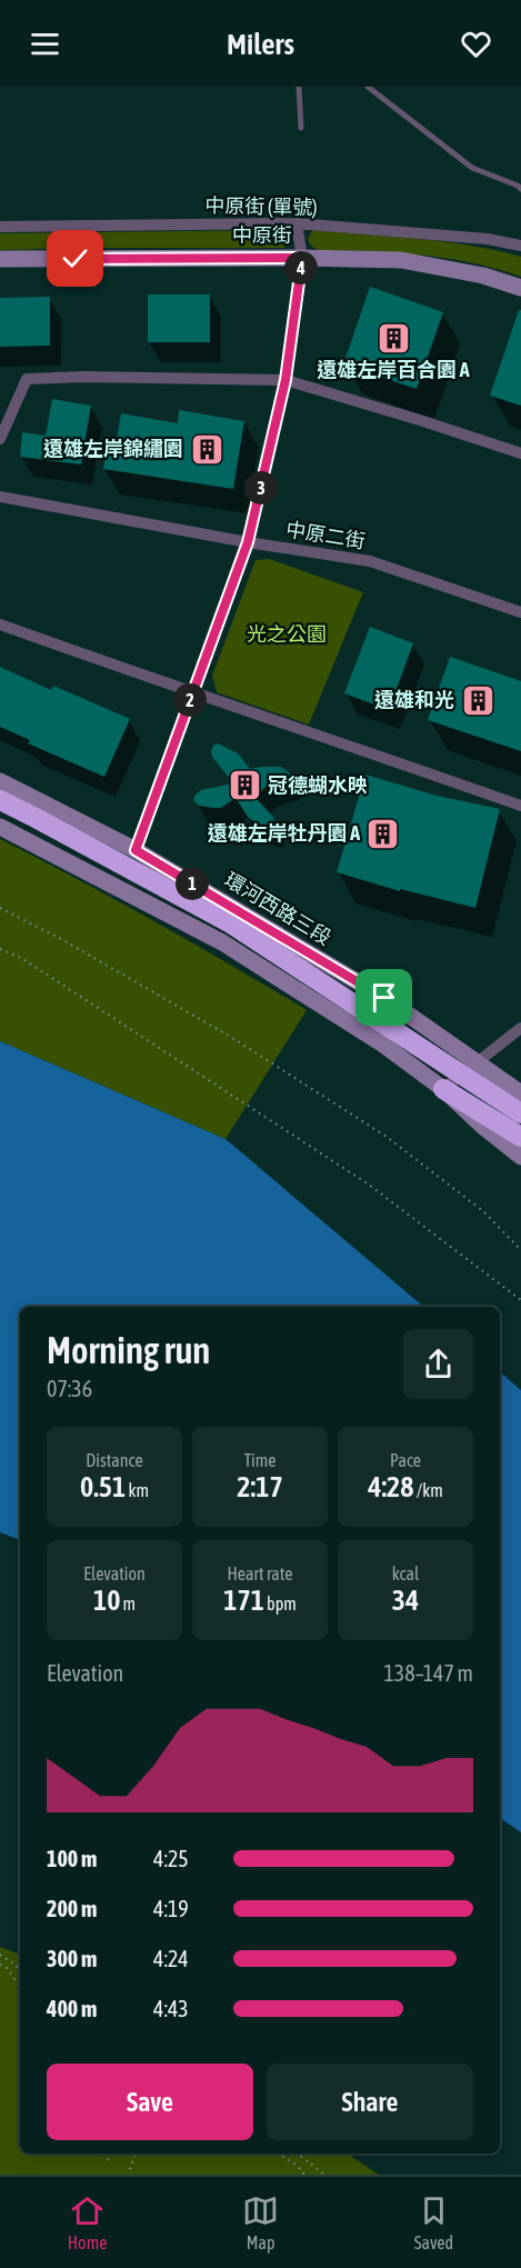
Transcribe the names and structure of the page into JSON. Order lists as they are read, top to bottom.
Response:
{
  "streets": {
    "main road": ["中原街", "環河西路三段"],
    "street": ["中原街 (單號)", "中原二街"]
  },
  "parks": ["光之公園"],
  "places": {
    "building": [
      "遠雄左岸百合園 A",
      "遠雄左岸錦繡園",
      "遠雄和光",
      "冠德蝴水映",
      "遠雄左岸牡丹園 A"
    ]
  },
  "page": {
    "header": "Milers",
    "pins": [
      "4",
      "3",
      "2",
      "1"
    ],
    "heading": ["Morning run", "07:36"],
    "stats": [
      ["Distance", "0.51 km"],
      ["Time", "2:17"],
      ["Pace", "4:28 /km"],
      ["Elevation", "10 m"],
      ["Heart rate", "171 bpm"],
      ["kcal", "34"]
    ],
    "chart": ["Elevation", "138–147 m"],
    "list": [
      {
        "name": "100 m",
        "note": "4:25"
      },
      {
        "name": "200 m",
        "note": "4:19"
      },
      {
        "name": "300 m",
        "note": "4:24"
      },
      {
        "name": "400 m",
        "note": "4:43"
      }
    ],
    "buttons": ["Save", "Share"],
    "tabs": ["Home", "Map", "Saved"]
  }
}
